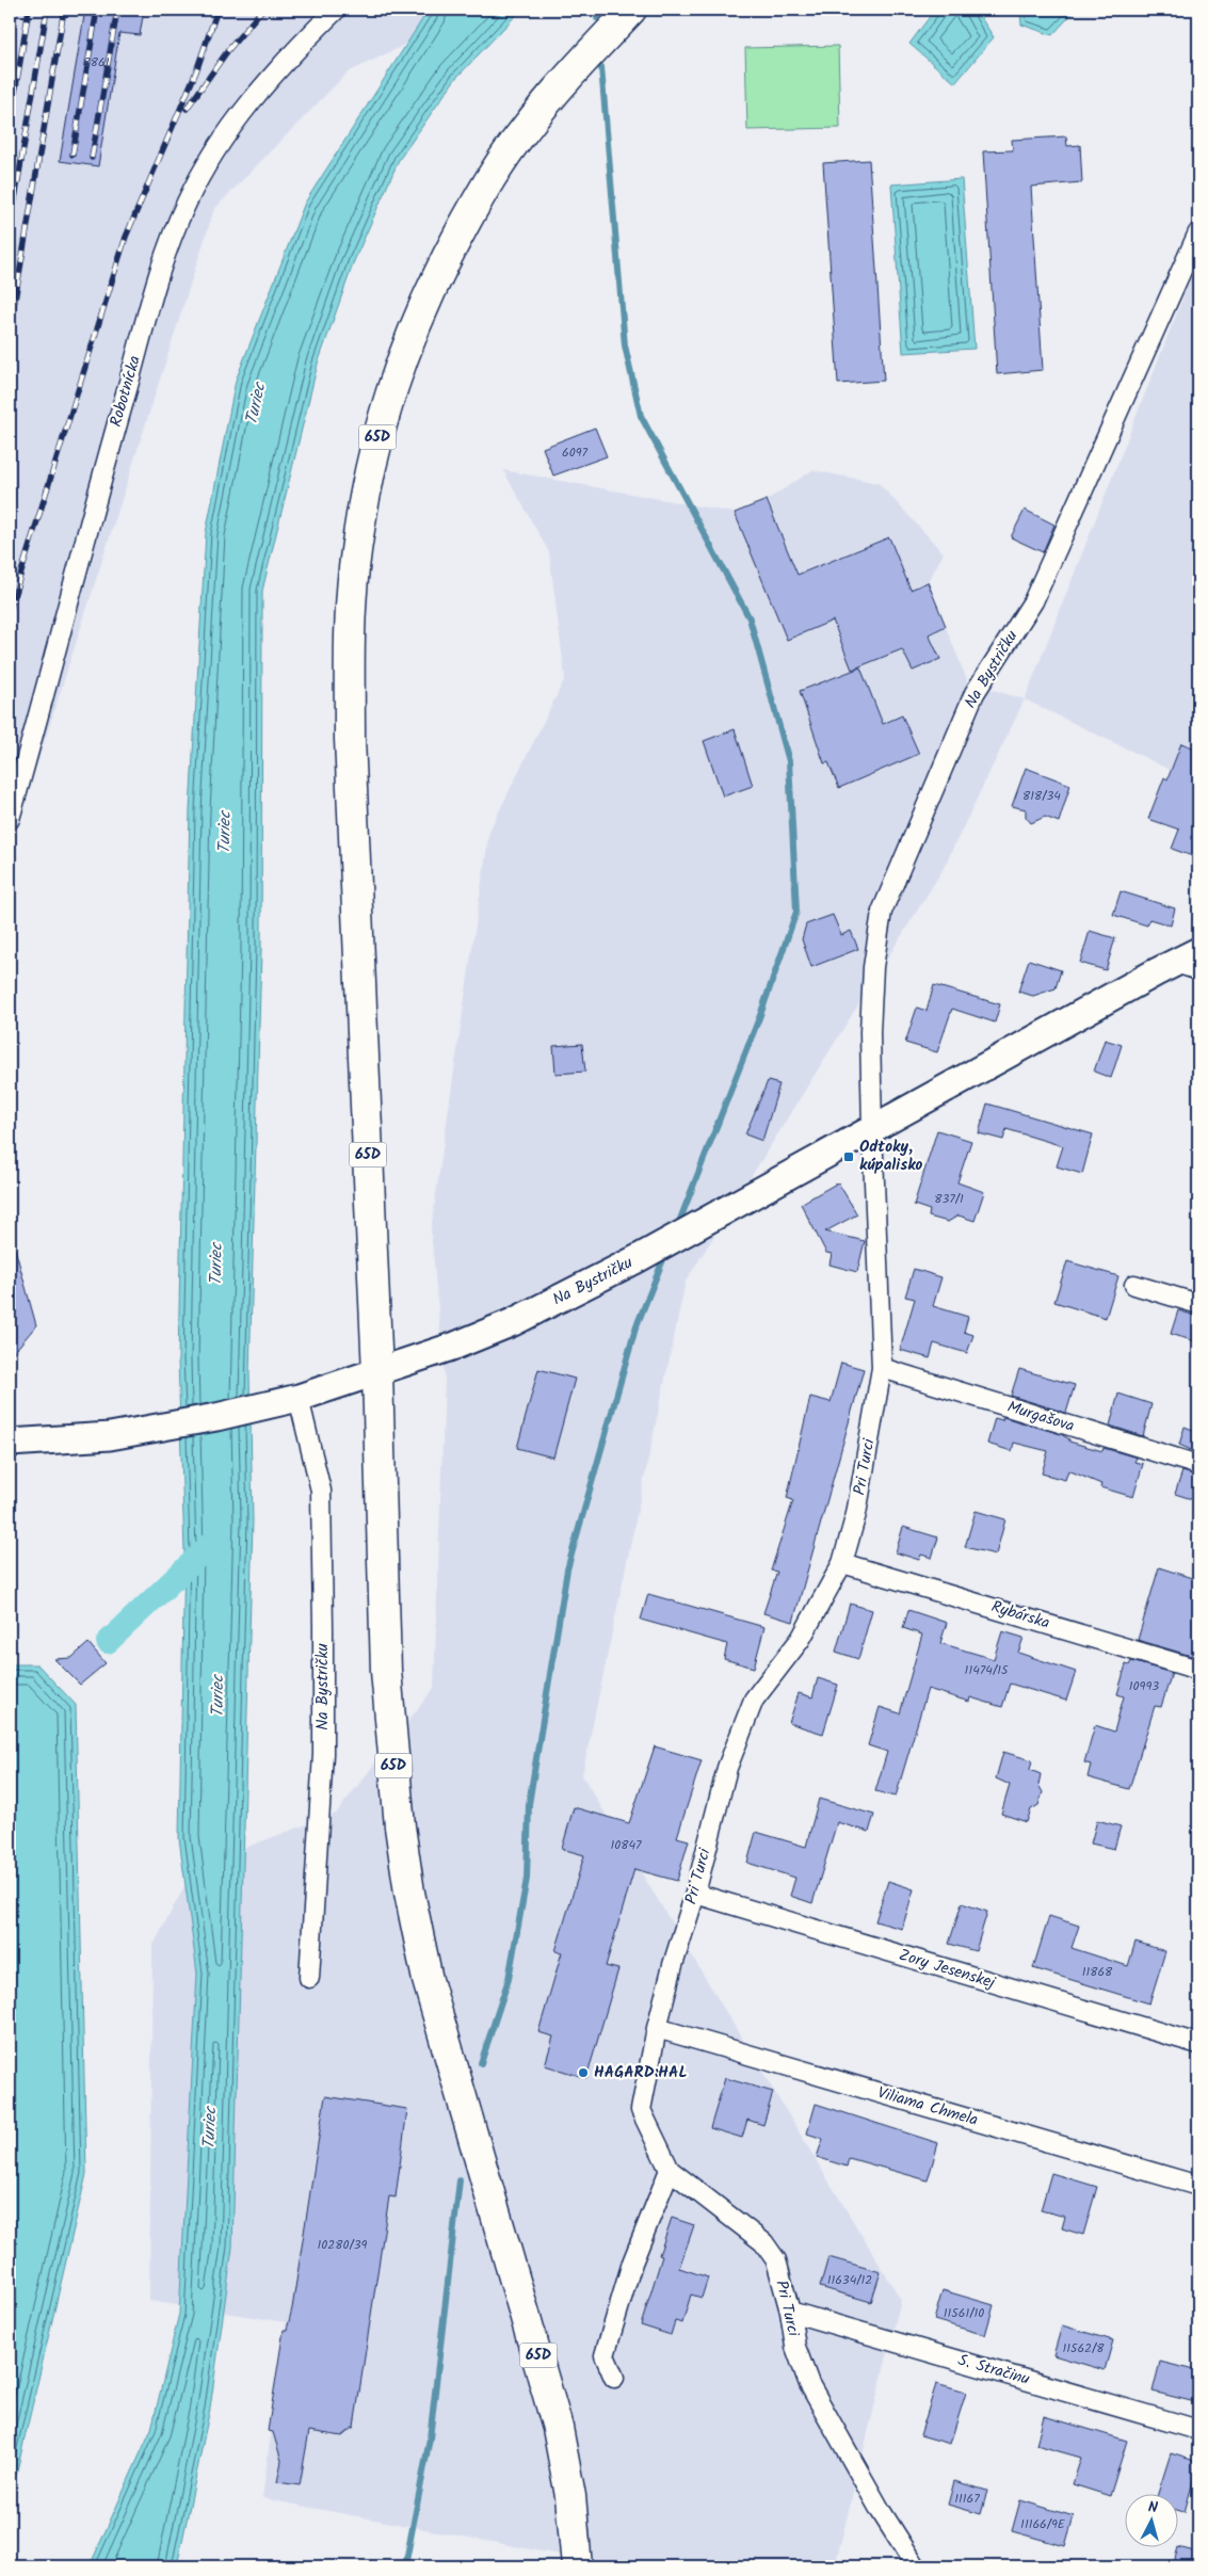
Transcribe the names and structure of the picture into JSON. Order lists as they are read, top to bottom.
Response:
{
  "streets": {
    "main road": ["65D"],
    "street": [
      "Robotnícka",
      "Na Bystričku",
      "Murgašova",
      "Pri Turci",
      "Rybárska",
      "Zory Jesenskej",
      "Viliama Chmela",
      "S. Stračinu"
    ]
  },
  "crossings": [
    ["65D", "Na Bystričku"],
    ["Na Bystričku", "Pri Turci"],
    ["Murgašova", "Pri Turci"],
    ["Pri Turci", "Rybárska"],
    ["Pri Turci", "Zory Jesenskej"],
    ["Pri Turci", "Viliama Chmela"],
    ["Pri Turci", "S. Stračinu"]
  ],
  "water": ["Turiec"],
  "places": {
    "transit": ["Odtoky, kúpalisko"],
    "other": ["HAGARD:HAL"]
  },
  "house_numbers": [
    "8861",
    "6097",
    "818/34",
    "837/1",
    "11474/15",
    "10993",
    "10847",
    "11868",
    "10280/39",
    "11634/12",
    "11561/10",
    "11562/8",
    "11167",
    "11166/9E"
  ],
  "north": "top"
}
